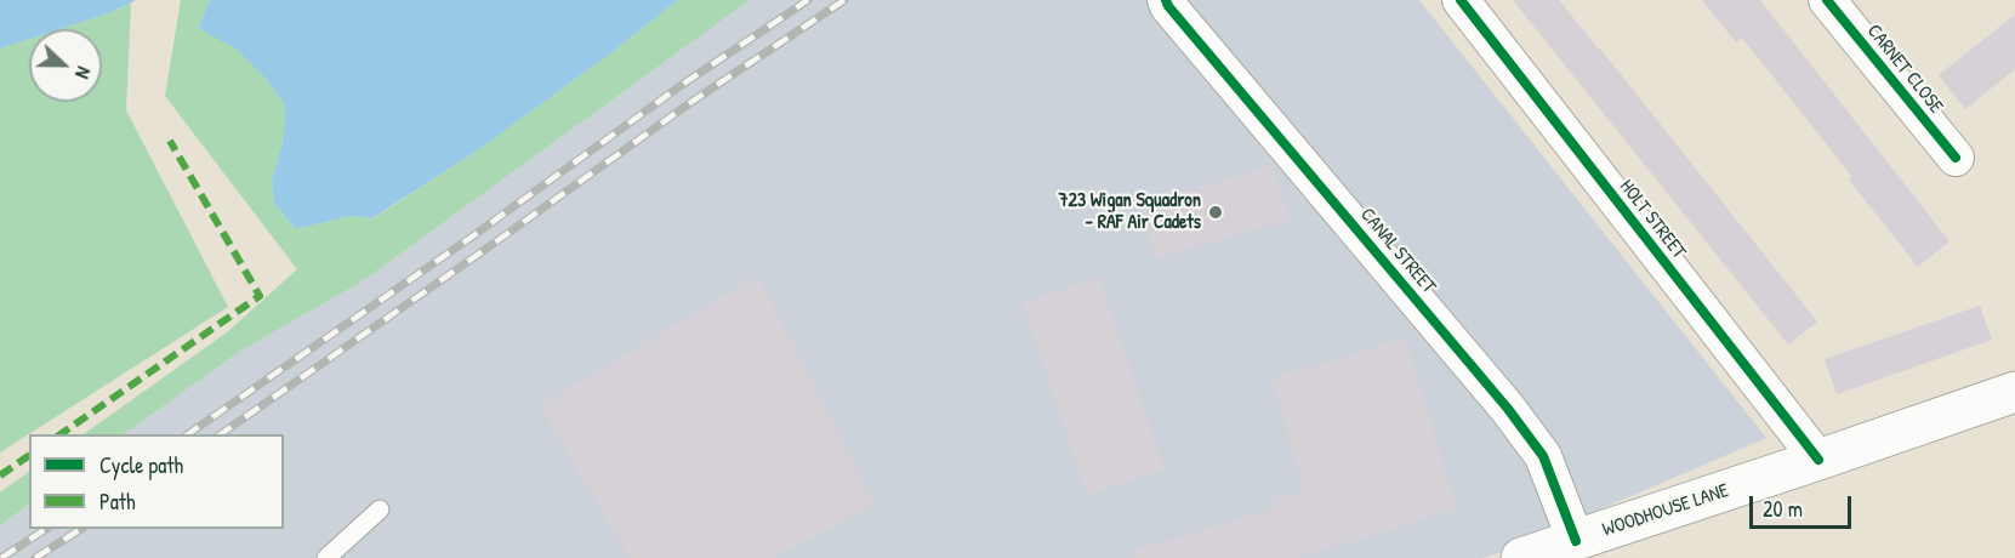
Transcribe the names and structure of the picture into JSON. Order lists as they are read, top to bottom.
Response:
{
  "streets": {
    "main road": ["WOODHOUSE LANE"],
    "street": ["CARNET CLOSE", "HOLT STREET", "CANAL STREET"]
  },
  "crossings": [
    ["HOLT STREET", "WOODHOUSE LANE"],
    ["CANAL STREET", "WOODHOUSE LANE"]
  ],
  "places": ["723 Wigan Squadron - RAF Air Cadets"],
  "legend": ["Cycle path", "Path"],
  "scale_bar": "20 m",
  "north": "right"
}
